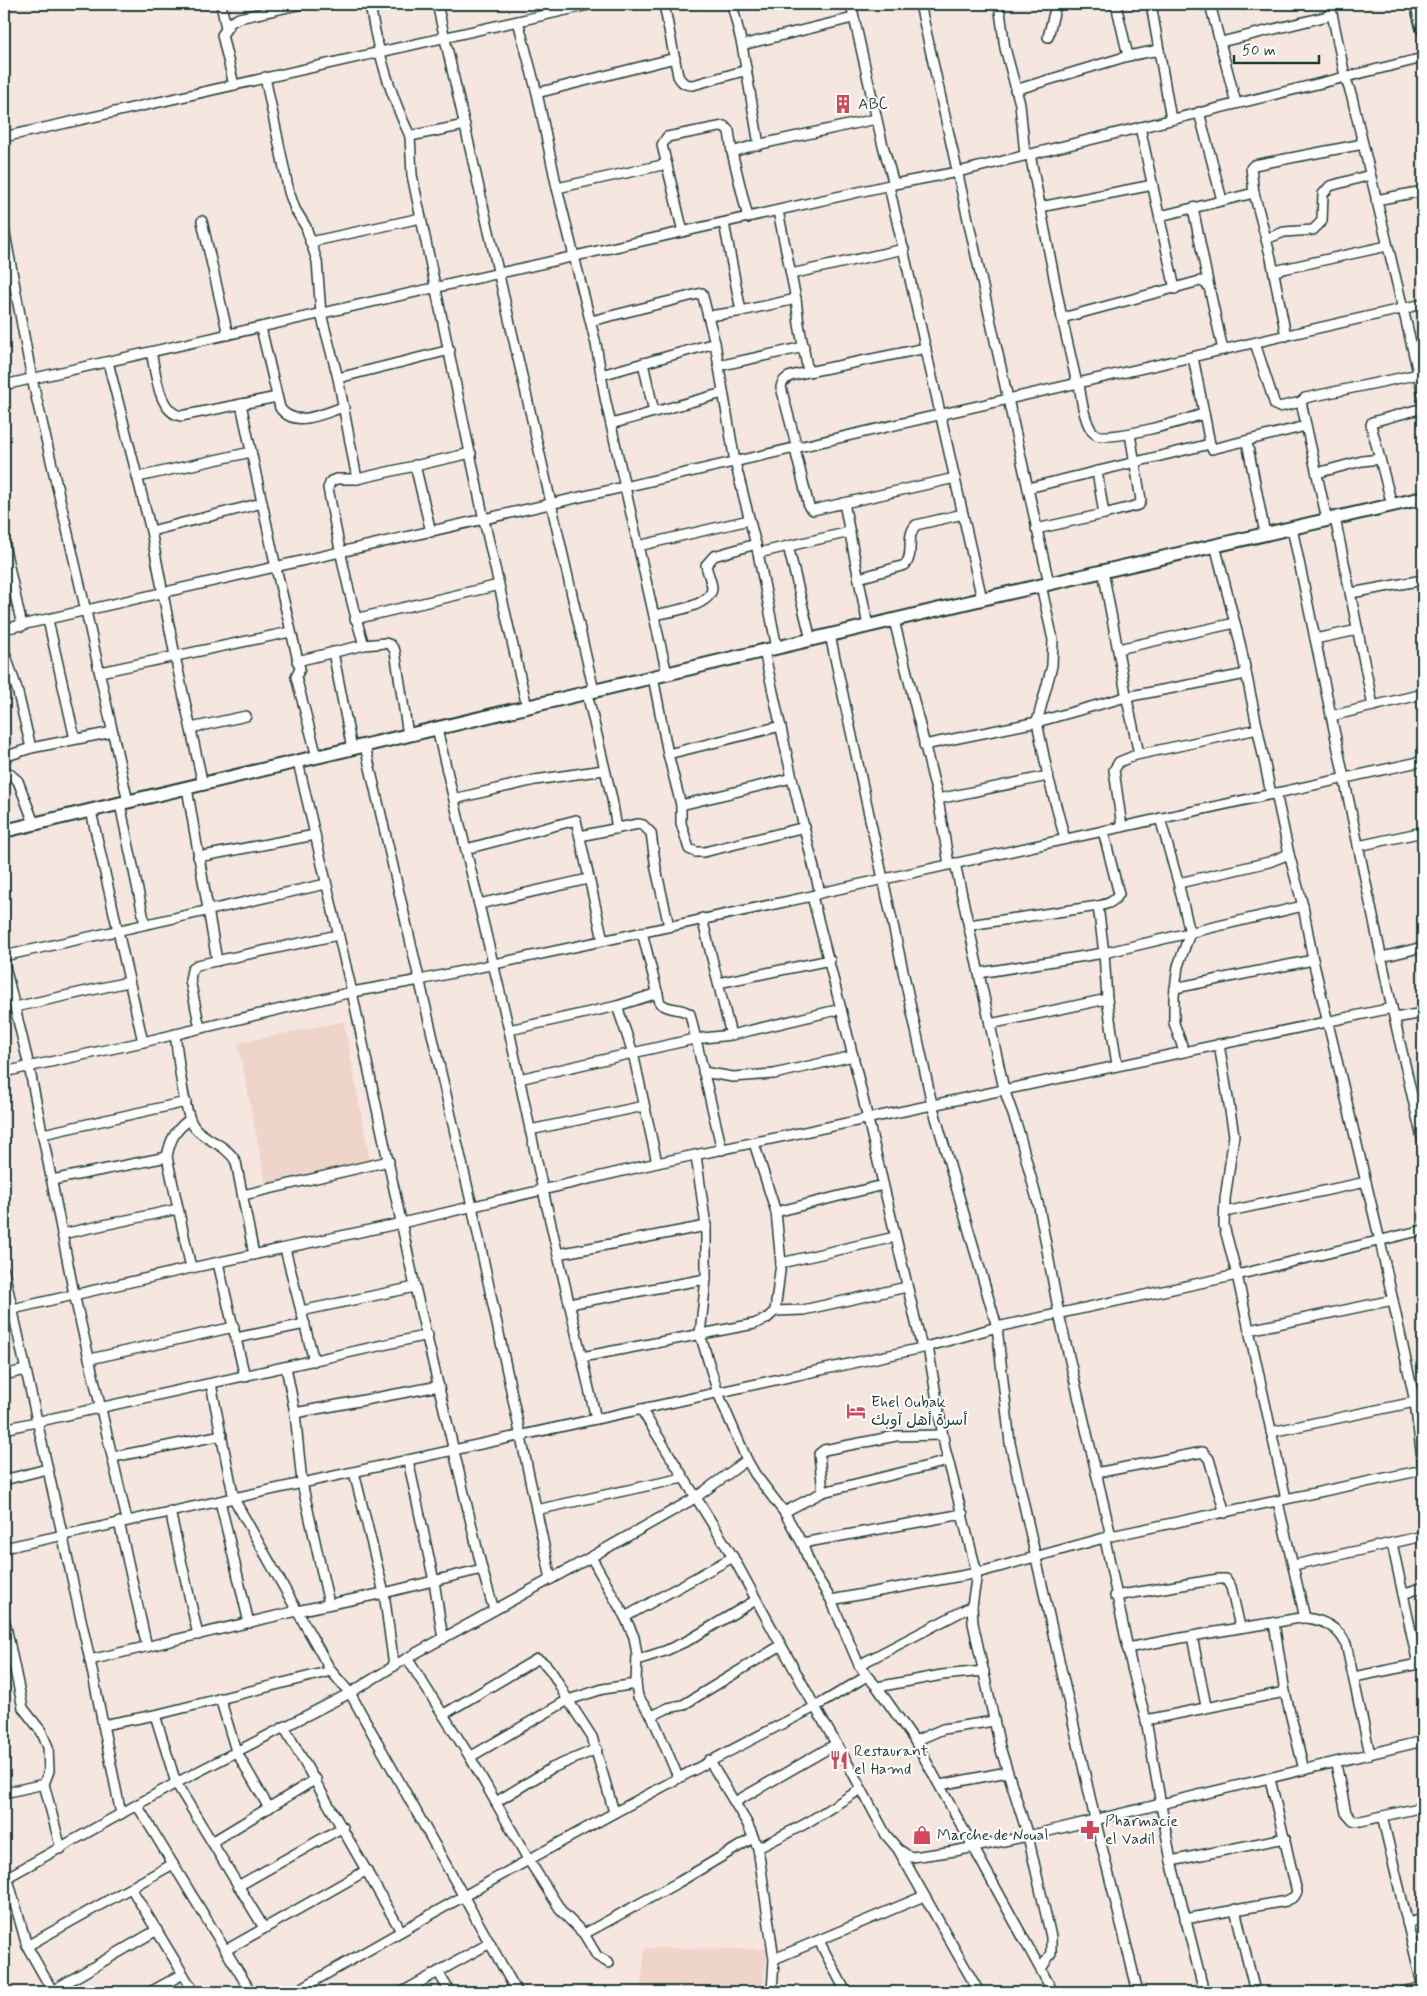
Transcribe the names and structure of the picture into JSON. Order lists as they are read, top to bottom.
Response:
{
  "places": {
    "building": ["ABC"],
    "hotel": ["Ehel Oubak أسرة أهل آوبك"],
    "restaurant": ["Restaurant el Hamd"],
    "pharmacy": ["Pharmacie el Vadil"],
    "shop": ["Marche de Noual"]
  },
  "scale_bar": "50 m"
}
